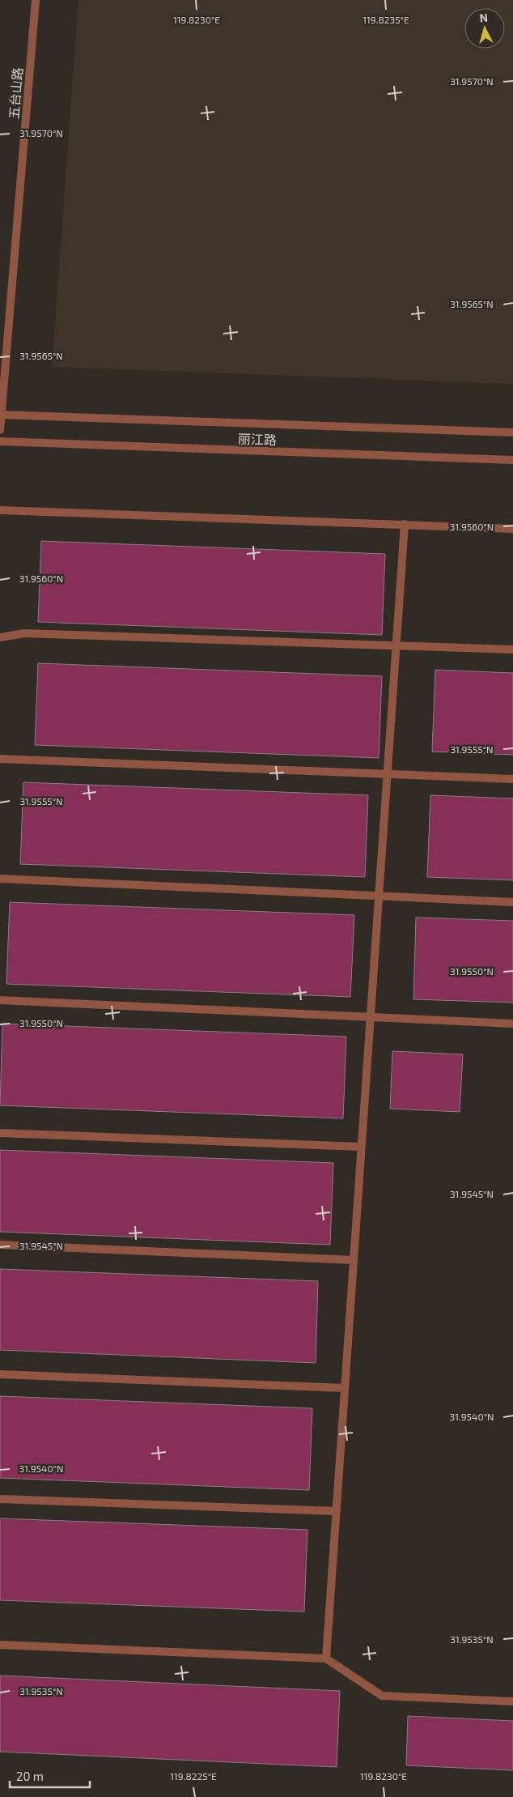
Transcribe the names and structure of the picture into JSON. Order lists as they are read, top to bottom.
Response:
{
  "streets": {
    "street": ["五台山路", "丽江路"]
  },
  "crossings": [
    ["五台山路", "丽江路"]
  ],
  "scale_bar": "20 m",
  "north": "top",
  "coordinates": [
    "119.8230°E",
    "119.8235°E",
    "31.9570°N",
    "31.9565°N",
    "31.9560°N",
    "31.9555°N",
    "31.9550°N",
    "31.9545°N",
    "31.9540°N",
    "31.9535°N",
    "119.8225°E"
  ]
}
